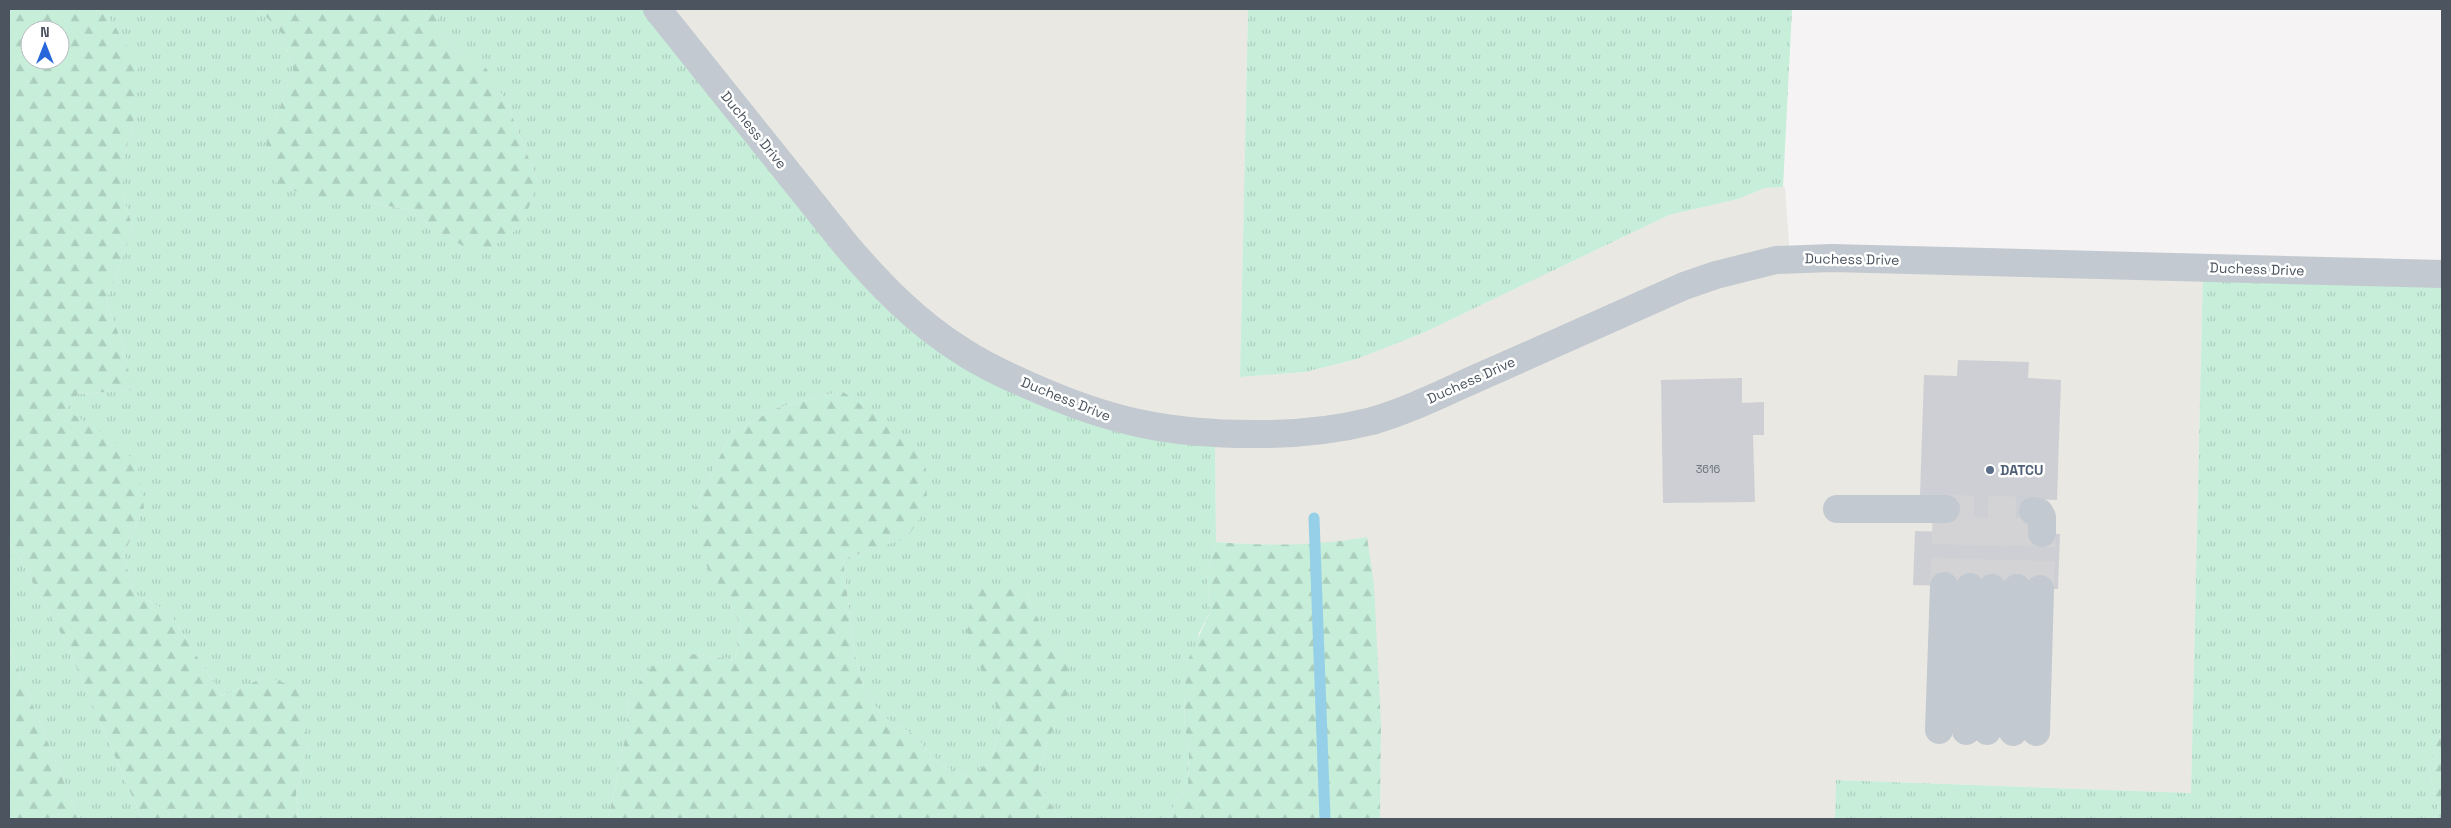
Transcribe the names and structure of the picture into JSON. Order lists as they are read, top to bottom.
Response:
{
  "streets": {
    "street": ["Duchess Drive"]
  },
  "places": ["DATCU"],
  "house_numbers": ["3616"],
  "north": "top"
}
